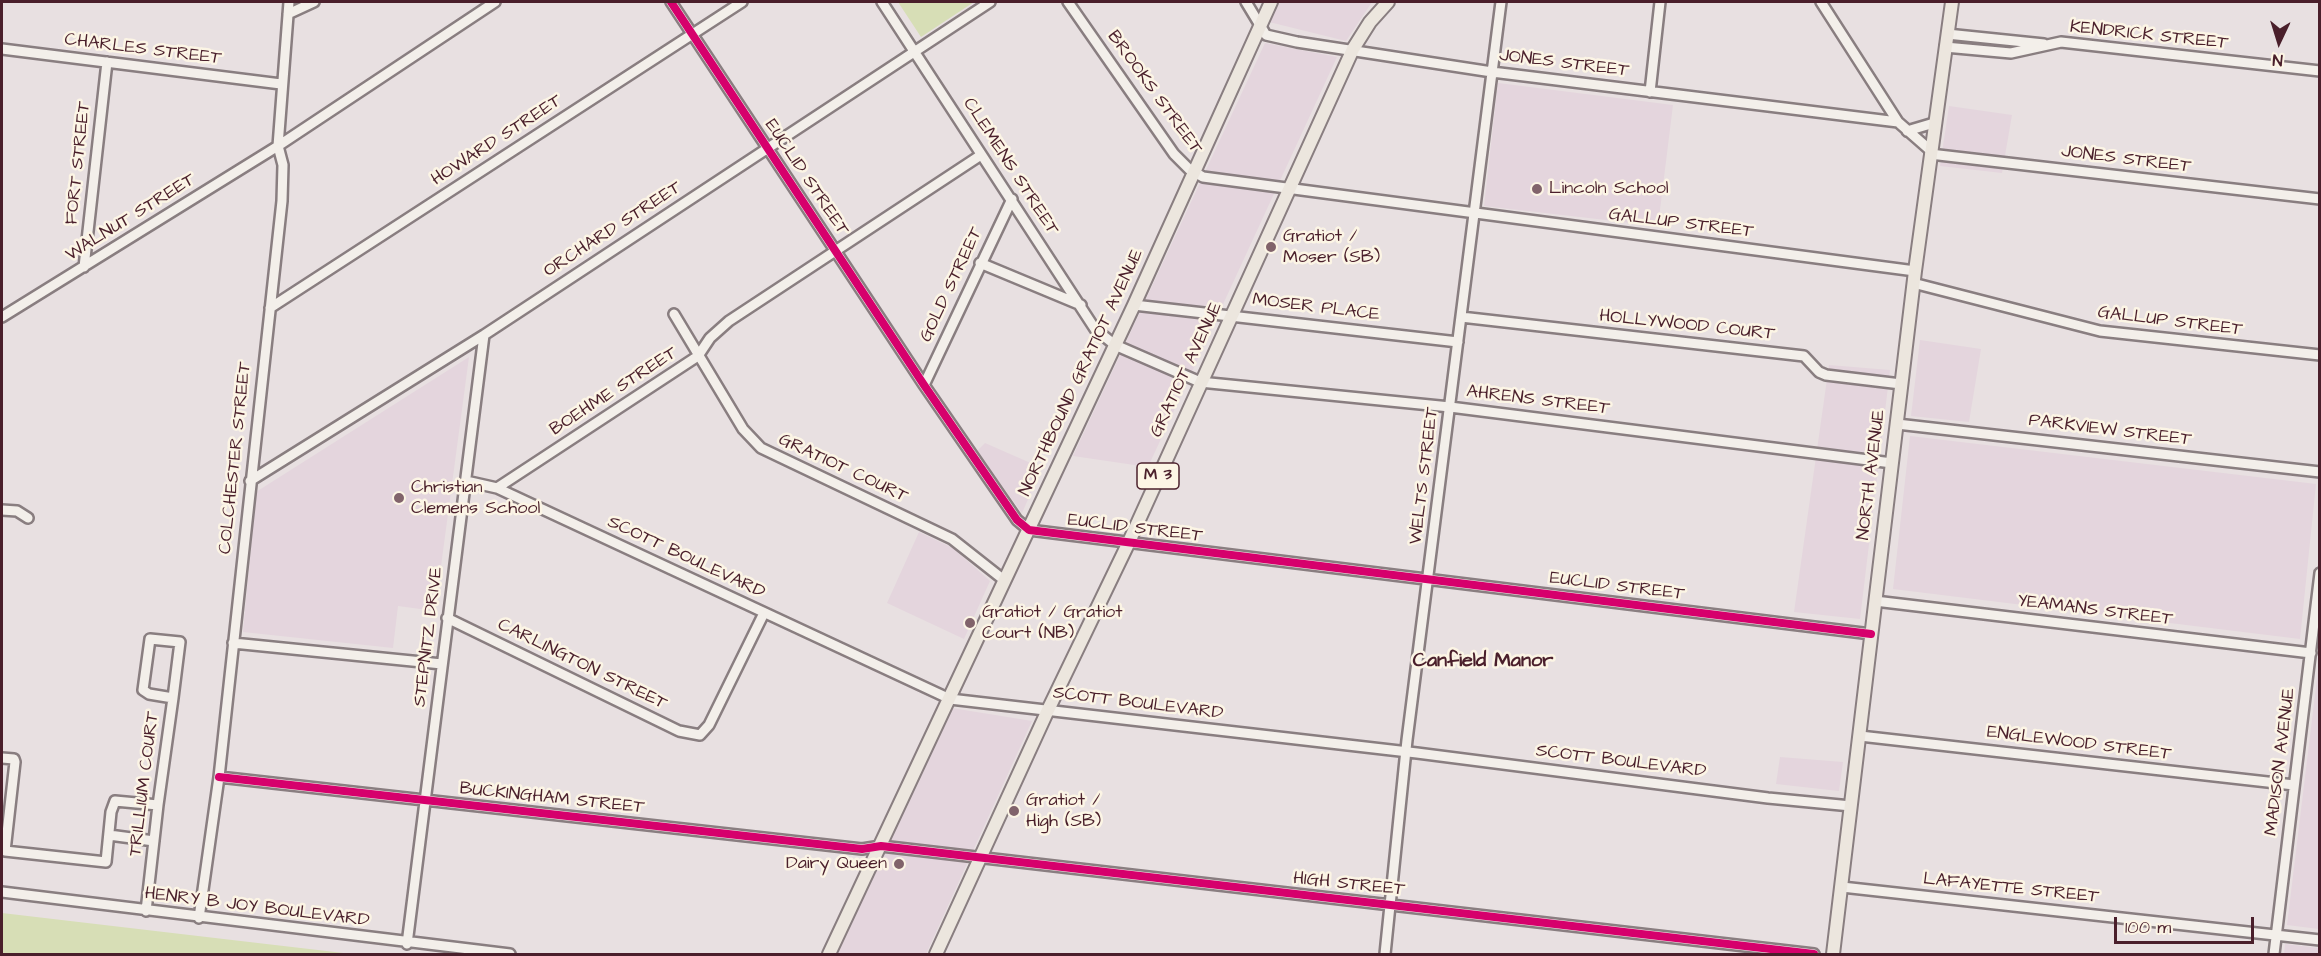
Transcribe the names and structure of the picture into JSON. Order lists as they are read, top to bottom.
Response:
{
  "streets": {
    "main road": [
      "GRATIOT AVENUE",
      "NORTHBOUND GRATIOT AVENUE",
      "NORTH AVENUE",
      "M 3"
    ],
    "street": [
      "KENDRICK STREET",
      "CHARLES STREET",
      "JONES STREET",
      "BROOKS STREET",
      "HOWARD STREET",
      "FORT STREET",
      "CLEMENS STREET",
      "EUCLID STREET",
      "WALNUT STREET",
      "GALLUP STREET",
      "ORCHARD STREET",
      "GOLD STREET",
      "MOSER PLACE",
      "HOLLYWOOD COURT",
      "BOEHME STREET",
      "AHRENS STREET",
      "PARKVIEW STREET",
      "COLCHESTER STREET",
      "GRATIOT COURT",
      "WELTS STREET",
      "SCOTT BOULEVARD",
      "YEAMANS STREET",
      "STEPNITZ DRIVE",
      "CARLINGTON STREET",
      "ENGLEWOOD STREET",
      "MADISON AVENUE",
      "TRILLIUM COURT",
      "BUCKINGHAM STREET",
      "HIGH STREET",
      "LAFAYETTE STREET",
      "HENRY B JOY BOULEVARD"
    ]
  },
  "crossings": [
    ["KENDRICK STREET", "NORTH AVENUE"],
    ["CHARLES STREET", "FORT STREET"],
    ["CHARLES STREET", "COLCHESTER STREET"],
    ["JONES STREET", "GRATIOT AVENUE"],
    ["JONES STREET", "NORTHBOUND GRATIOT AVENUE"],
    ["JONES STREET", "NORTH AVENUE"],
    ["JONES STREET", "WELTS STREET"],
    ["BROOKS STREET", "GALLUP STREET"],
    ["BROOKS STREET", "NORTHBOUND GRATIOT AVENUE"],
    ["HOWARD STREET", "EUCLID STREET"],
    ["HOWARD STREET", "COLCHESTER STREET"],
    ["FORT STREET", "WALNUT STREET"],
    ["CLEMENS STREET", "ORCHARD STREET"],
    ["CLEMENS STREET", "GOLD STREET"],
    ["CLEMENS STREET", "NORTHBOUND GRATIOT AVENUE"],
    ["CLEMENS STREET", "BOEHME STREET"],
    ["CLEMENS STREET", "AHRENS STREET"],
    ["EUCLID STREET", "ORCHARD STREET"],
    ["EUCLID STREET", "GOLD STREET"],
    ["EUCLID STREET", "GRATIOT AVENUE"],
    ["EUCLID STREET", "NORTHBOUND GRATIOT AVENUE"],
    ["EUCLID STREET", "BOEHME STREET"],
    ["EUCLID STREET", "NORTH AVENUE"],
    ["EUCLID STREET", "WELTS STREET"],
    ["WALNUT STREET", "COLCHESTER STREET"],
    ["GALLUP STREET", "GRATIOT AVENUE"],
    ["GALLUP STREET", "NORTHBOUND GRATIOT AVENUE"],
    ["GALLUP STREET", "NORTH AVENUE"],
    ["GALLUP STREET", "WELTS STREET"],
    ["ORCHARD STREET", "COLCHESTER STREET"],
    ["ORCHARD STREET", "STEPNITZ DRIVE"],
    ["MOSER PLACE", "GRATIOT AVENUE"],
    ["MOSER PLACE", "NORTHBOUND GRATIOT AVENUE"],
    ["MOSER PLACE", "WELTS STREET"],
    ["HOLLYWOOD COURT", "NORTH AVENUE"],
    ["HOLLYWOOD COURT", "WELTS STREET"],
    ["GRATIOT AVENUE", "AHRENS STREET"],
    ["GRATIOT AVENUE", "SCOTT BOULEVARD"],
    ["GRATIOT AVENUE", "HIGH STREET"],
    ["NORTHBOUND GRATIOT AVENUE", "AHRENS STREET"],
    ["NORTHBOUND GRATIOT AVENUE", "GRATIOT COURT"],
    ["NORTHBOUND GRATIOT AVENUE", "SCOTT BOULEVARD"],
    ["NORTHBOUND GRATIOT AVENUE", "BUCKINGHAM STREET"],
    ["NORTHBOUND GRATIOT AVENUE", "HIGH STREET"],
    ["BOEHME STREET", "GRATIOT COURT"],
    ["BOEHME STREET", "SCOTT BOULEVARD"],
    ["AHRENS STREET", "NORTH AVENUE"],
    ["AHRENS STREET", "WELTS STREET"],
    ["PARKVIEW STREET", "NORTH AVENUE"],
    ["COLCHESTER STREET", "BUCKINGHAM STREET"],
    ["COLCHESTER STREET", "HENRY B JOY BOULEVARD"],
    ["NORTH AVENUE", "SCOTT BOULEVARD"],
    ["NORTH AVENUE", "YEAMANS STREET"],
    ["NORTH AVENUE", "ENGLEWOOD STREET"],
    ["NORTH AVENUE", "LAFAYETTE STREET"],
    ["WELTS STREET", "SCOTT BOULEVARD"],
    ["WELTS STREET", "HIGH STREET"],
    ["SCOTT BOULEVARD", "STEPNITZ DRIVE"],
    ["SCOTT BOULEVARD", "CARLINGTON STREET"],
    ["YEAMANS STREET", "MADISON AVENUE"],
    ["STEPNITZ DRIVE", "CARLINGTON STREET"],
    ["STEPNITZ DRIVE", "BUCKINGHAM STREET"],
    ["STEPNITZ DRIVE", "HENRY B JOY BOULEVARD"],
    ["ENGLEWOOD STREET", "MADISON AVENUE"],
    ["MADISON AVENUE", "LAFAYETTE STREET"],
    ["TRILLIUM COURT", "HENRY B JOY BOULEVARD"],
    ["BUCKINGHAM STREET", "HIGH STREET"]
  ],
  "districts": ["Canfield Manor"],
  "places": [
    "Lincoln School",
    "Gratiot / Moser (SB)",
    "Christian Clemens School",
    "Gratiot / Gratiot Court (NB)",
    "Gratiot / High (SB)",
    "Dairy Queen"
  ],
  "scale_bar": "100 m",
  "north": "bottom"
}
